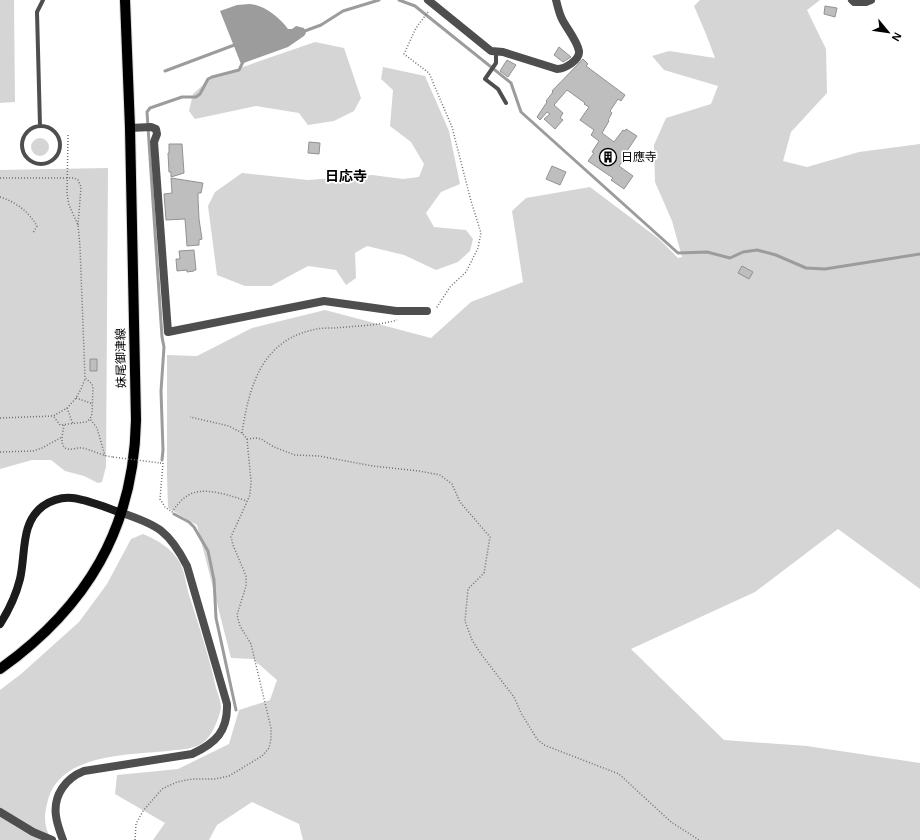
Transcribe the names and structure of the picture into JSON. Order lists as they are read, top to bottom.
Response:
{
  "streets": {
    "main road": ["妹尾御津線"]
  },
  "districts": ["日応寺"],
  "places": {
    "building": ["日應寺"]
  },
  "north": "bottom right"
}
